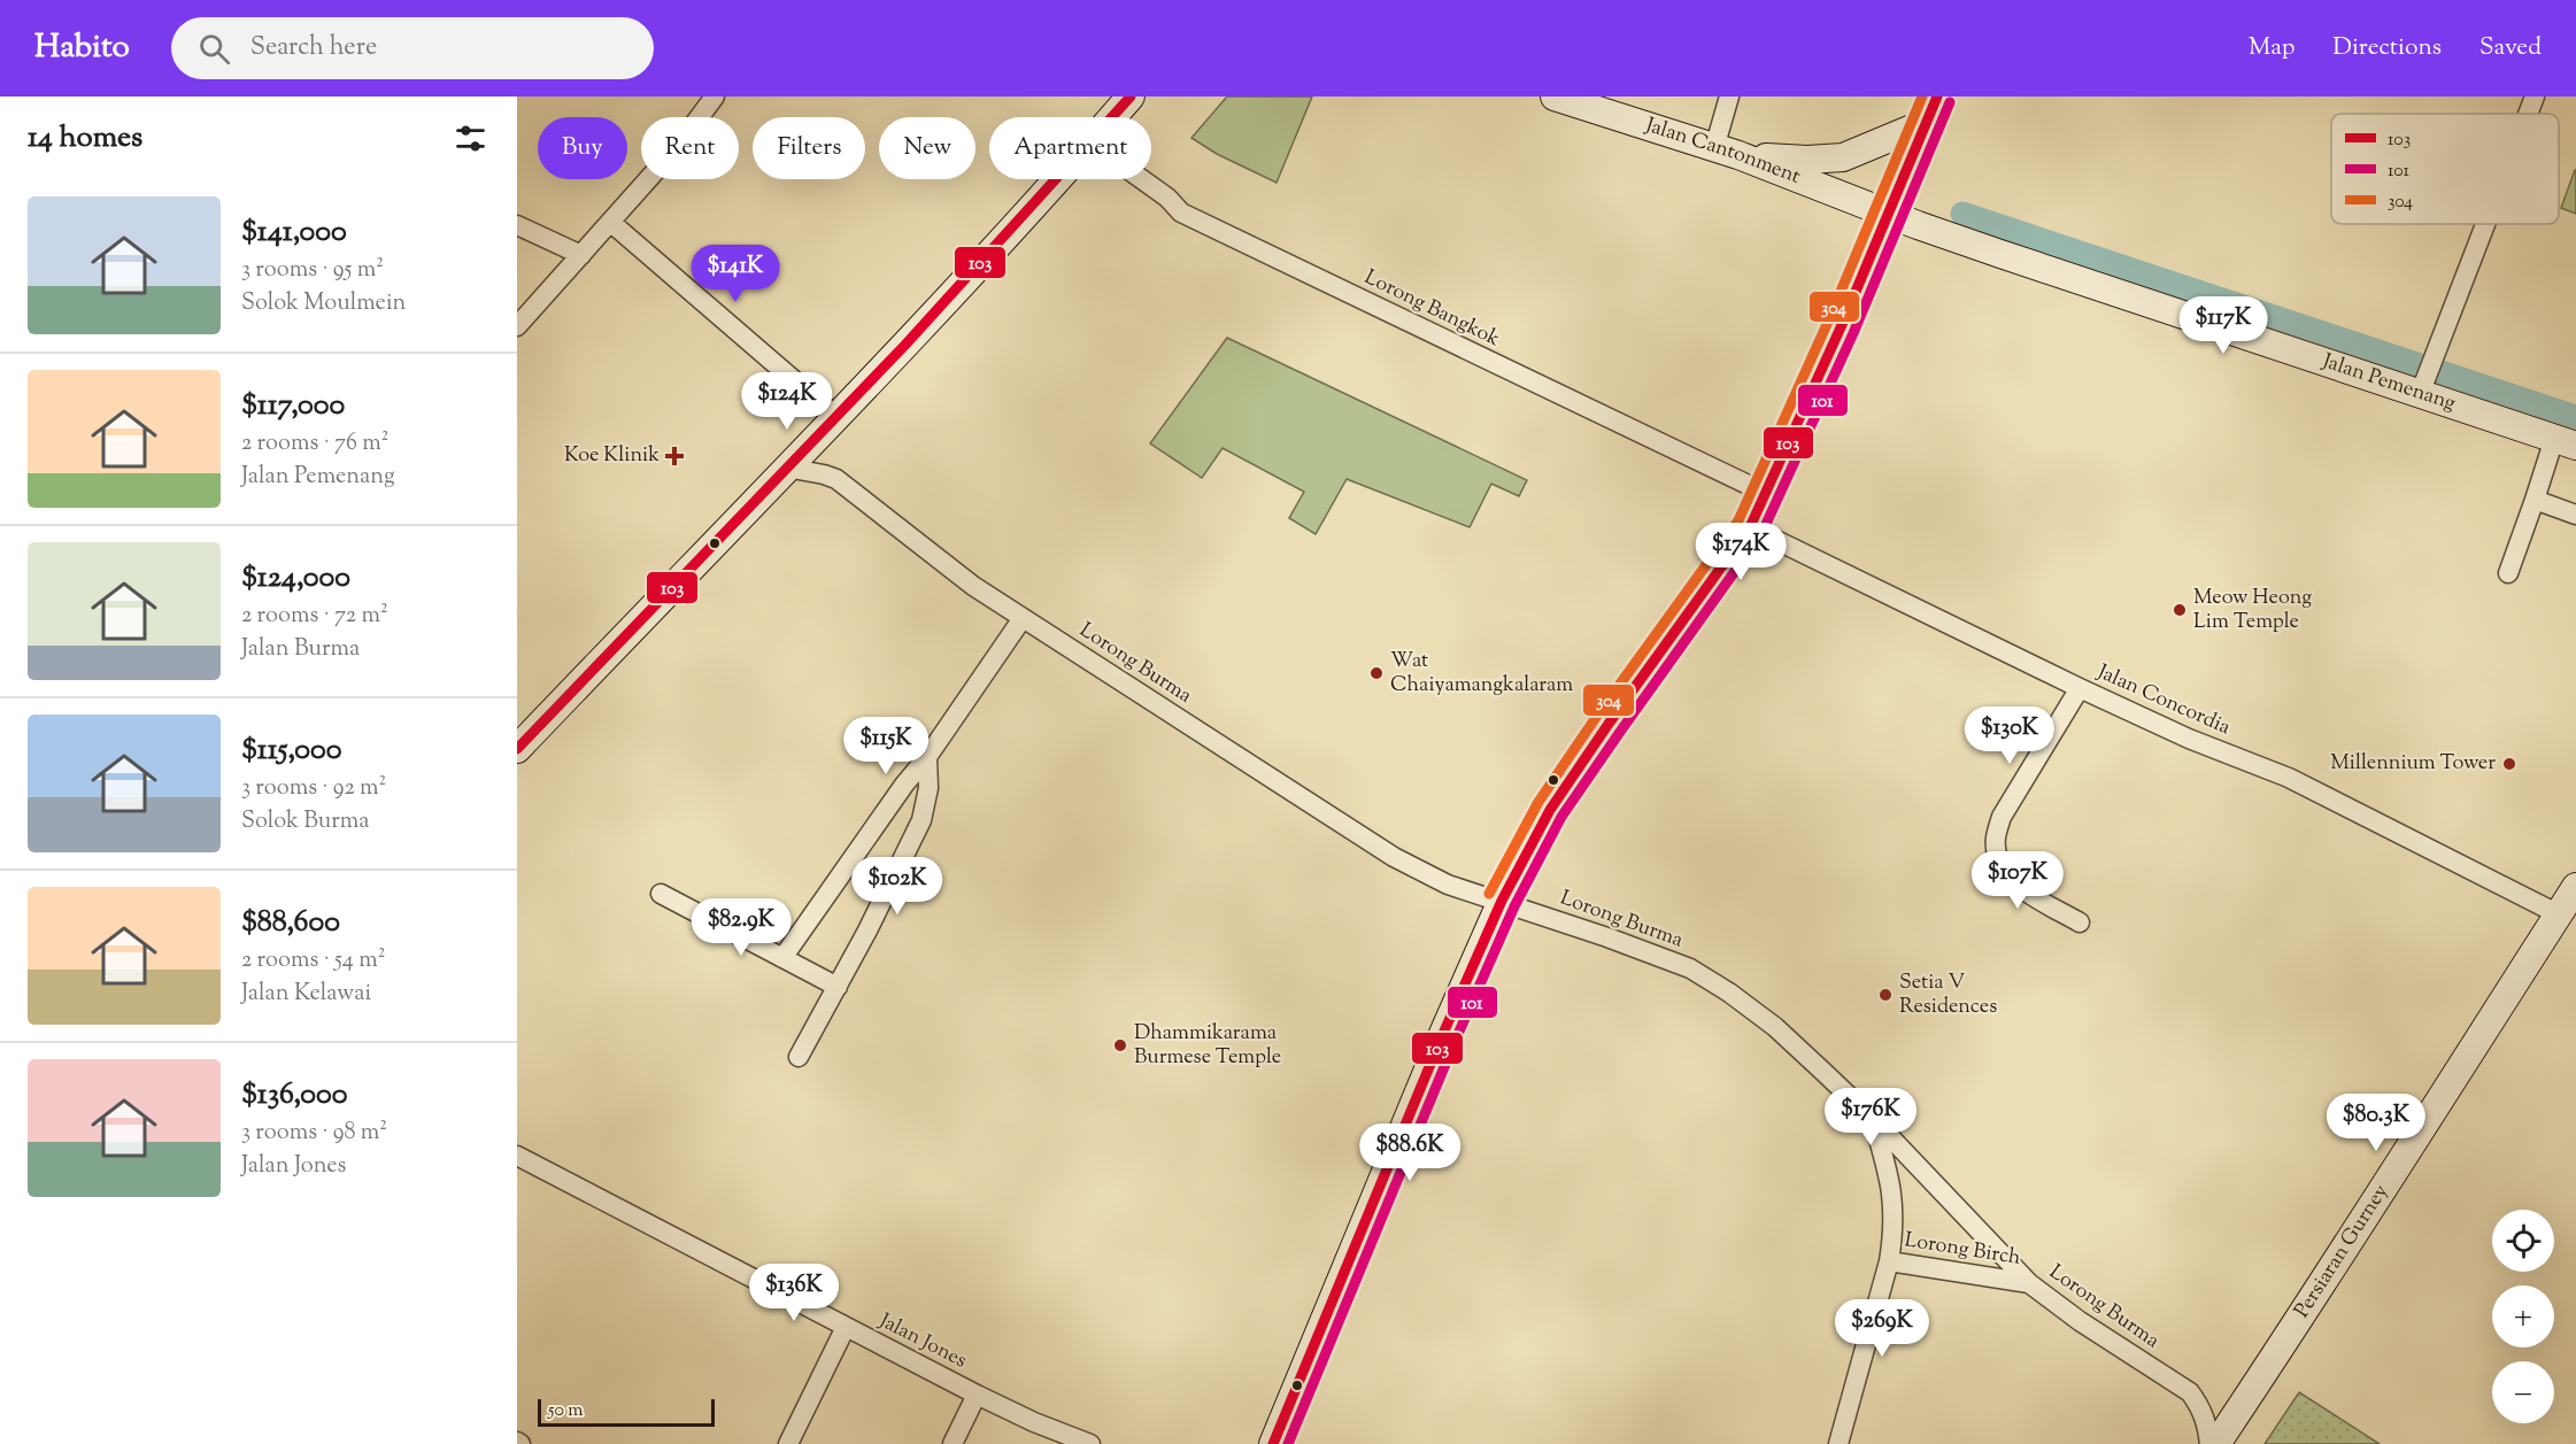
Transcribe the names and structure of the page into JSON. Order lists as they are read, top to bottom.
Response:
{
  "streets": {
    "main road": ["Jalan Cantonment", "Jalan Pemenang", "Persiaran Gurney"],
    "street": [
      "Lorong Bangkok",
      "Lorong Burma",
      "Jalan Concordia",
      "Lorong Birch",
      "Jalan Jones"
    ]
  },
  "crossings": [
    ["Jalan Cantonment", "Jalan Pemenang"],
    ["Lorong Burma", "Lorong Birch"],
    ["Jalan Concordia", "Persiaran Gurney"]
  ],
  "places": {
    "health": ["Koe Klinik"],
    "other": [
      "Meow Heong Lim Temple",
      "Wat Chaiyamangkalaram",
      "Millennium Tower",
      "Setia V Residences",
      "Dhammikarama Burmese Temple"
    ]
  },
  "lines": ["transit line 103", "transit line 304", "transit line 101"],
  "legend": ["103", "101", "304"],
  "scale_bar": "50 m",
  "page": {
    "header": "Habito",
    "search": "Search here",
    "nav": ["Map", "Directions", "Saved"],
    "heading": "14 homes",
    "chip": [
      "Buy",
      "Rent",
      "Filters",
      "New",
      "Apartment"
    ],
    "list": [
      {
        "name": "$141,000",
        "note": "3 rooms · 95 m² · Solok Moulmein"
      },
      {
        "name": "$117,000",
        "note": "2 rooms · 76 m² · Jalan Pemenang"
      },
      {
        "name": "$124,000",
        "note": "2 rooms · 72 m² · Jalan Burma"
      },
      {
        "name": "$115,000",
        "note": "3 rooms · 92 m² · Solok Burma"
      },
      {
        "name": "$88,600",
        "note": "2 rooms · 54 m² · Jalan Kelawai"
      },
      {
        "name": "$136,000",
        "note": "3 rooms · 98 m² · Jalan Jones"
      }
    ],
    "price": [
      "$141K",
      "$117K",
      "$124K",
      "$174K",
      "$130K",
      "$115K",
      "$107K",
      "$102K",
      "$82.9K",
      "$176K",
      "$80.3K",
      "$88.6K",
      "$136K",
      "$269K"
    ],
    "map_buttons": ["+", "−"],
    "scale": "50 m"
  }
}
